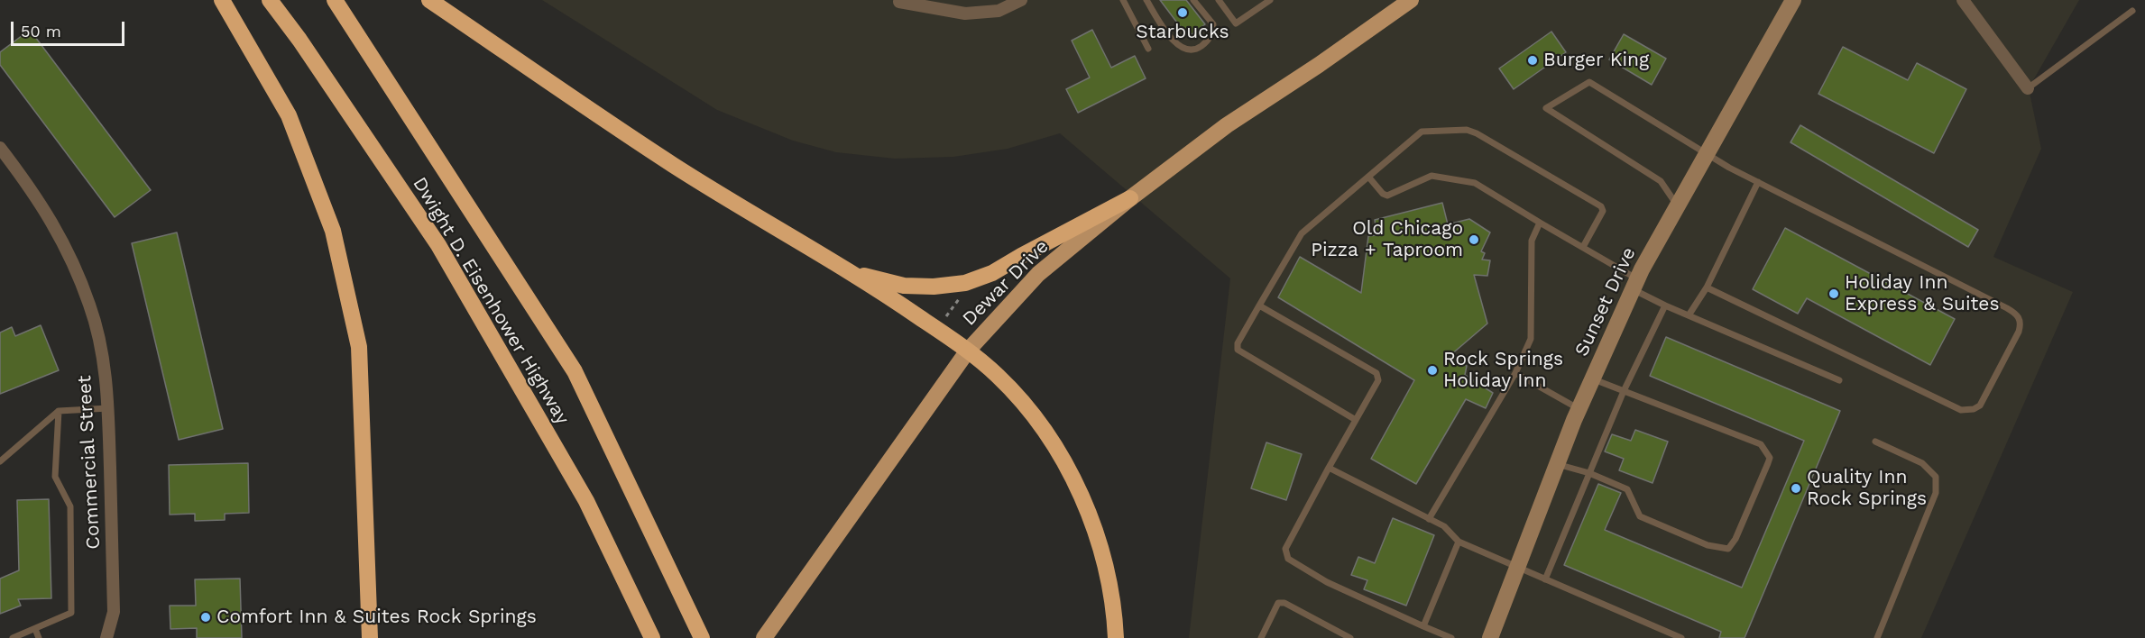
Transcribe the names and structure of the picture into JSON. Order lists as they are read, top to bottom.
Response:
{
  "streets": {
    "highway": ["Dwight D. Eisenhower Highway"],
    "main road": ["Dewar Drive"],
    "street": ["Sunset Drive", "Commercial Street"]
  },
  "places": [
    "Starbucks",
    "Burger King",
    "Old Chicago Pizza + Taproom",
    "Holiday Inn Express & Suites",
    "Rock Springs Holiday Inn",
    "Quality Inn Rock Springs",
    "Comfort Inn & Suites Rock Springs"
  ],
  "scale_bar": "50 m"
}
